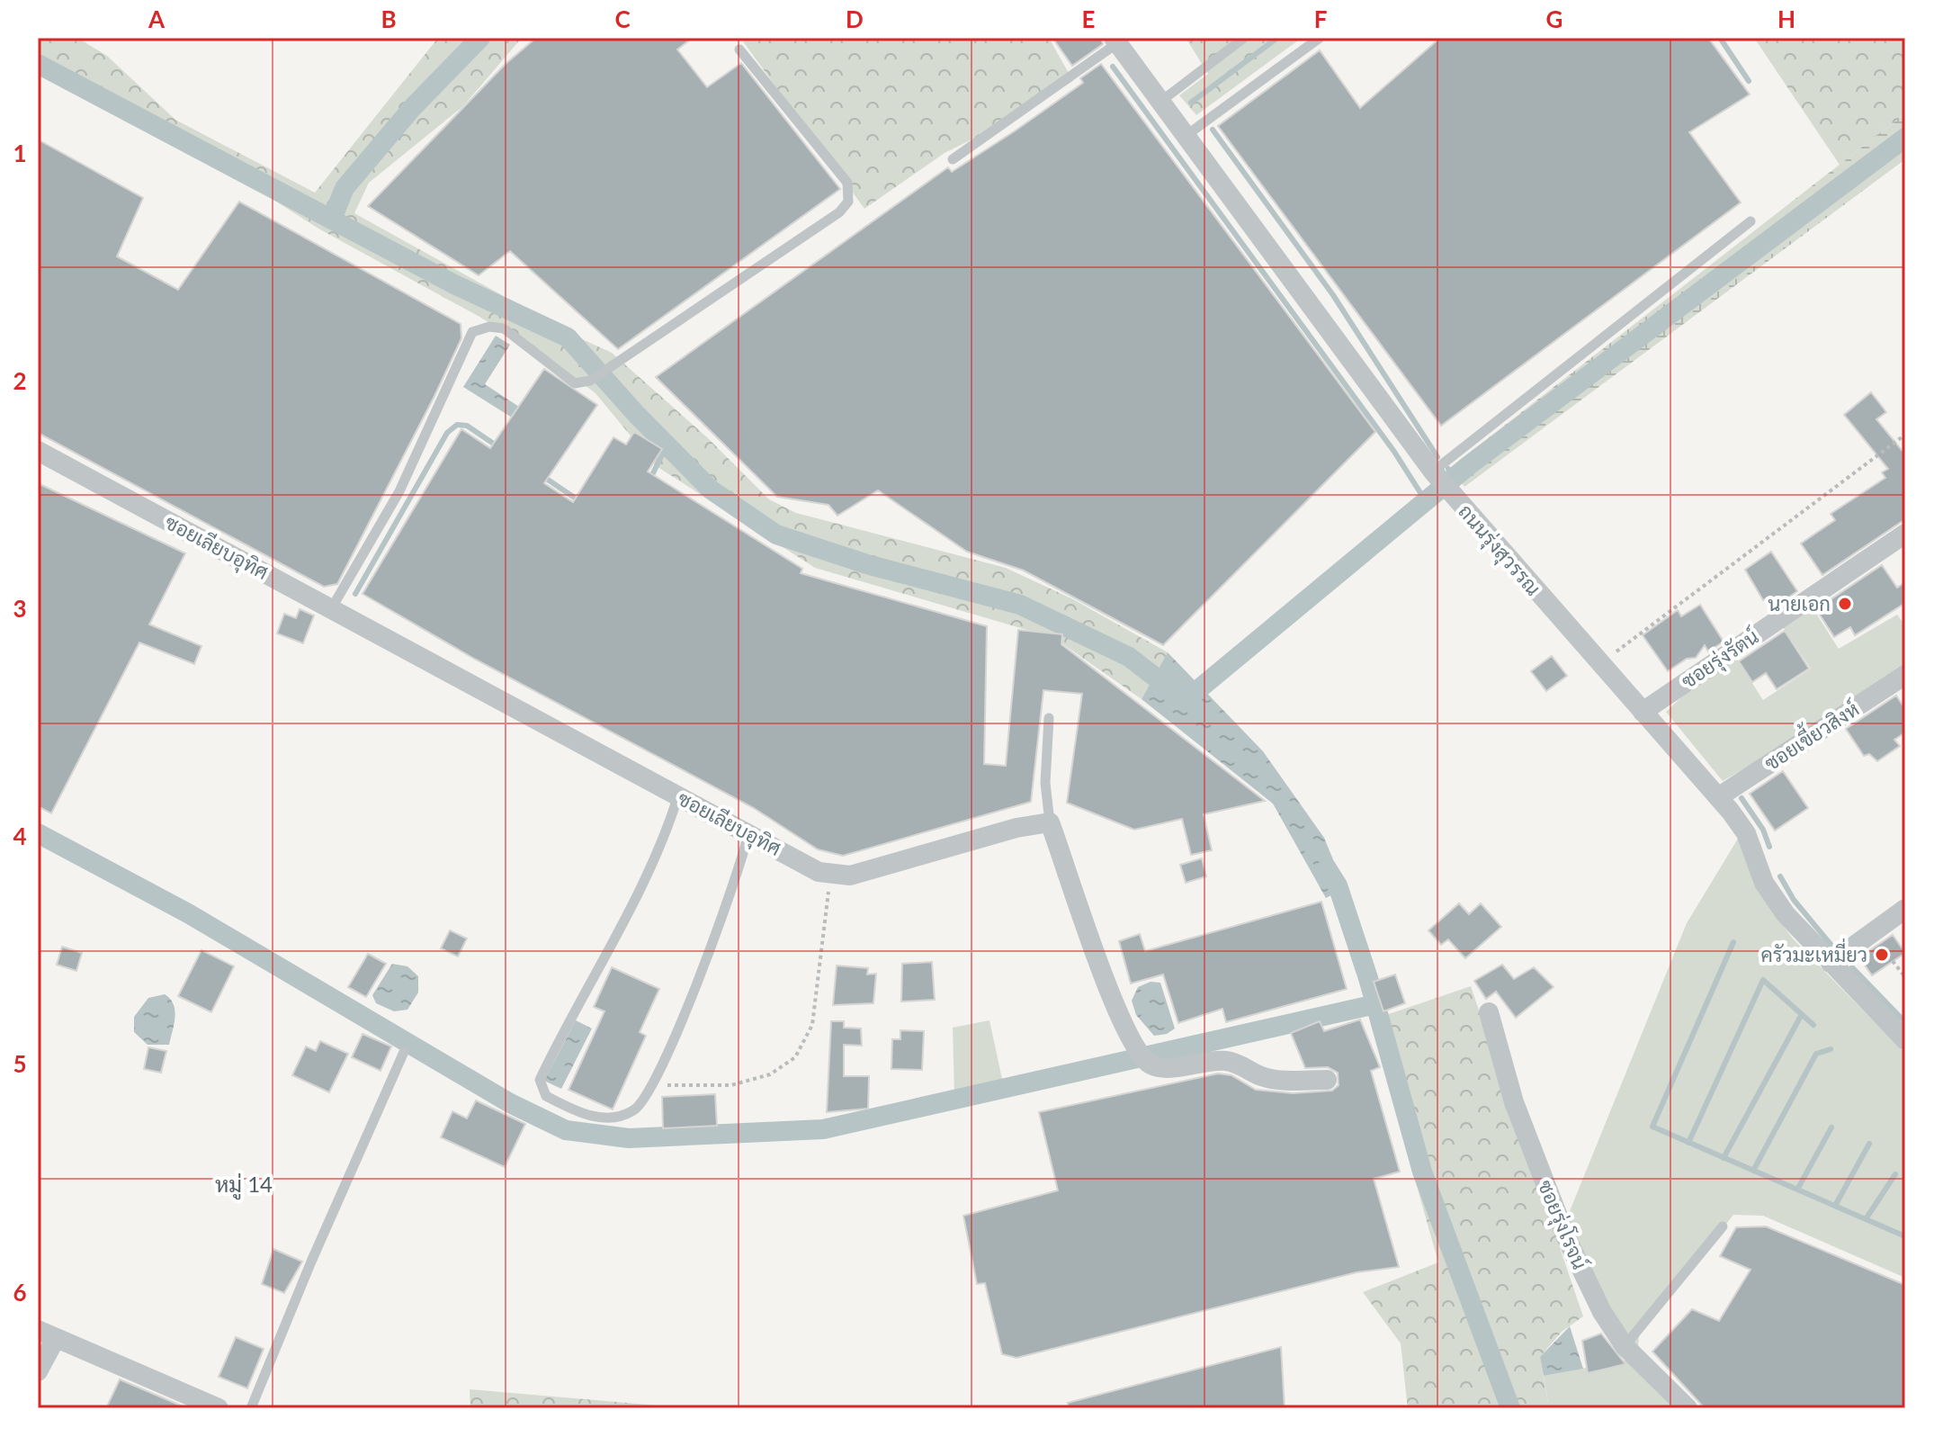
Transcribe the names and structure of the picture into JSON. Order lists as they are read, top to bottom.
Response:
{
  "streets": {
    "street": [
      "ซอยเลียบอุทิศ",
      "ถนนรุ่งสุวรรณ",
      "ซอยรุ่งรัตน์",
      "ซอยเขี้ยวสิงห์",
      "ซอยรุ่งโรจน์"
    ]
  },
  "crossings": [
    ["ถนนรุ่งสุวรรณ", "ซอยรุ่งรัตน์"],
    ["ถนนรุ่งสุวรรณ", "ซอยเขี้ยวสิงห์"]
  ],
  "districts": ["หมู่ 14"],
  "places": ["นายเอก", "ครัวมะเหมี่ยว"],
  "grid": {
    "columns": [
      "A",
      "B",
      "C",
      "D",
      "E",
      "F",
      "G",
      "H"
    ],
    "rows": [
      "1",
      "2",
      "3",
      "4",
      "5",
      "6"
    ]
  }
}
